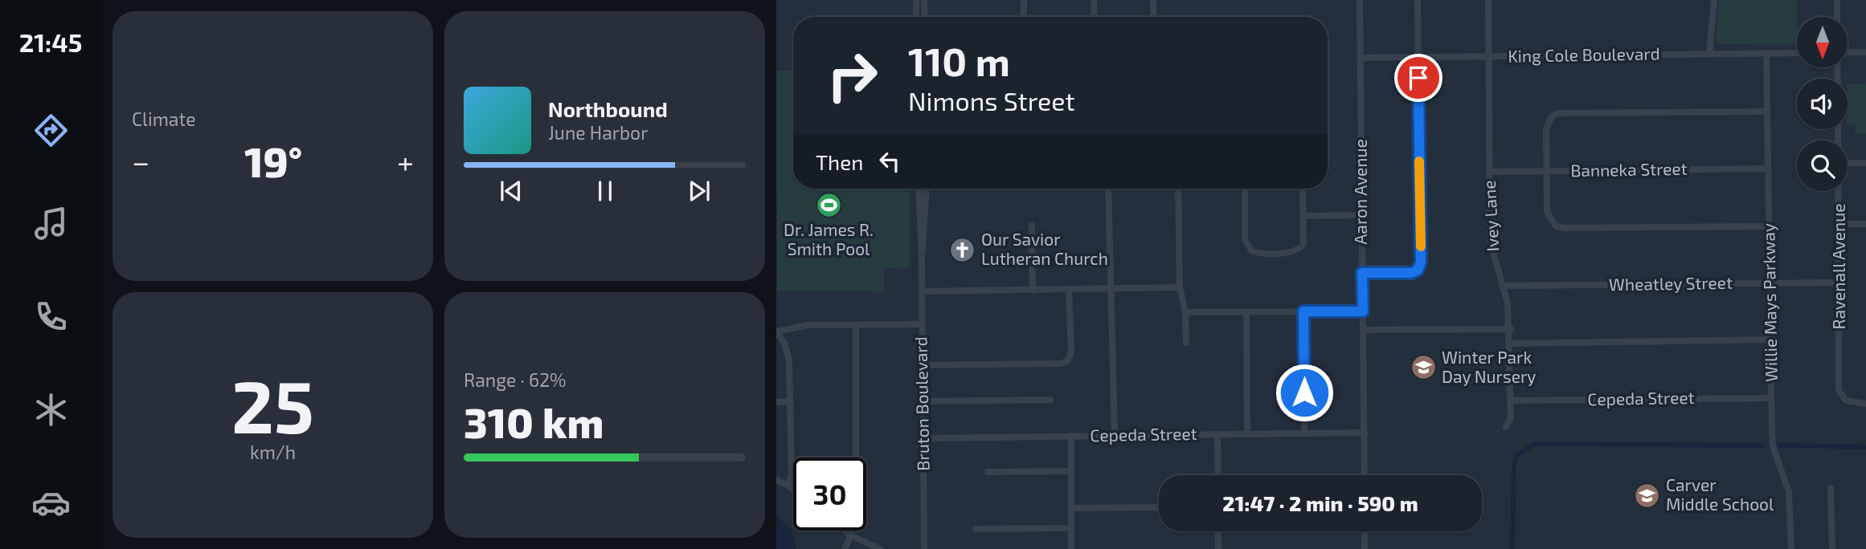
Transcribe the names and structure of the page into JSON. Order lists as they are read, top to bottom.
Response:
{
  "streets": {
    "street": [
      "King Cole Boulevard",
      "Banneka Street",
      "Aaron Avenue",
      "Ivey Lane",
      "Ravenall Avenue",
      "Wheatley Street",
      "Willie Mays Parkway",
      "Cepeda Street",
      "Bruton Boulevard"
    ]
  },
  "crossings": [
    ["King Cole Boulevard", "Aaron Avenue"],
    ["King Cole Boulevard", "Ivey Lane"],
    ["King Cole Boulevard", "Willie Mays Parkway"],
    ["Banneka Street", "Ivey Lane"],
    ["Banneka Street", "Willie Mays Parkway"],
    ["Aaron Avenue", "Cepeda Street"],
    ["Ivey Lane", "Wheatley Street"],
    ["Ivey Lane", "Cepeda Street"],
    ["Ravenall Avenue", "Wheatley Street"],
    ["Wheatley Street", "Willie Mays Parkway"],
    ["Willie Mays Parkway", "Cepeda Street"],
    ["Cepeda Street", "Bruton Boulevard"]
  ],
  "places": {
    "sports": ["Dr. James R. Smith Pool"],
    "church": ["Our Savior Lutheran Church"],
    "school or university": ["Winter Park Day Nursery", "Carver Middle School"]
  },
  "north": "bottom",
  "page": {
    "tabs": "21:45",
    "tile": [
      "Climate",
      ["25", "km/h"],
      ["Range · 62%", "310 km"]
    ],
    "turn": ["110 m", "Nimons Street"],
    "song": ["Northbound", "June Harbor"],
    "then": "Then",
    "heat": ["−", "19°", "+"],
    "limit": "30",
    "trip": "21:47 · 2 min · 590 m"
  }
}
